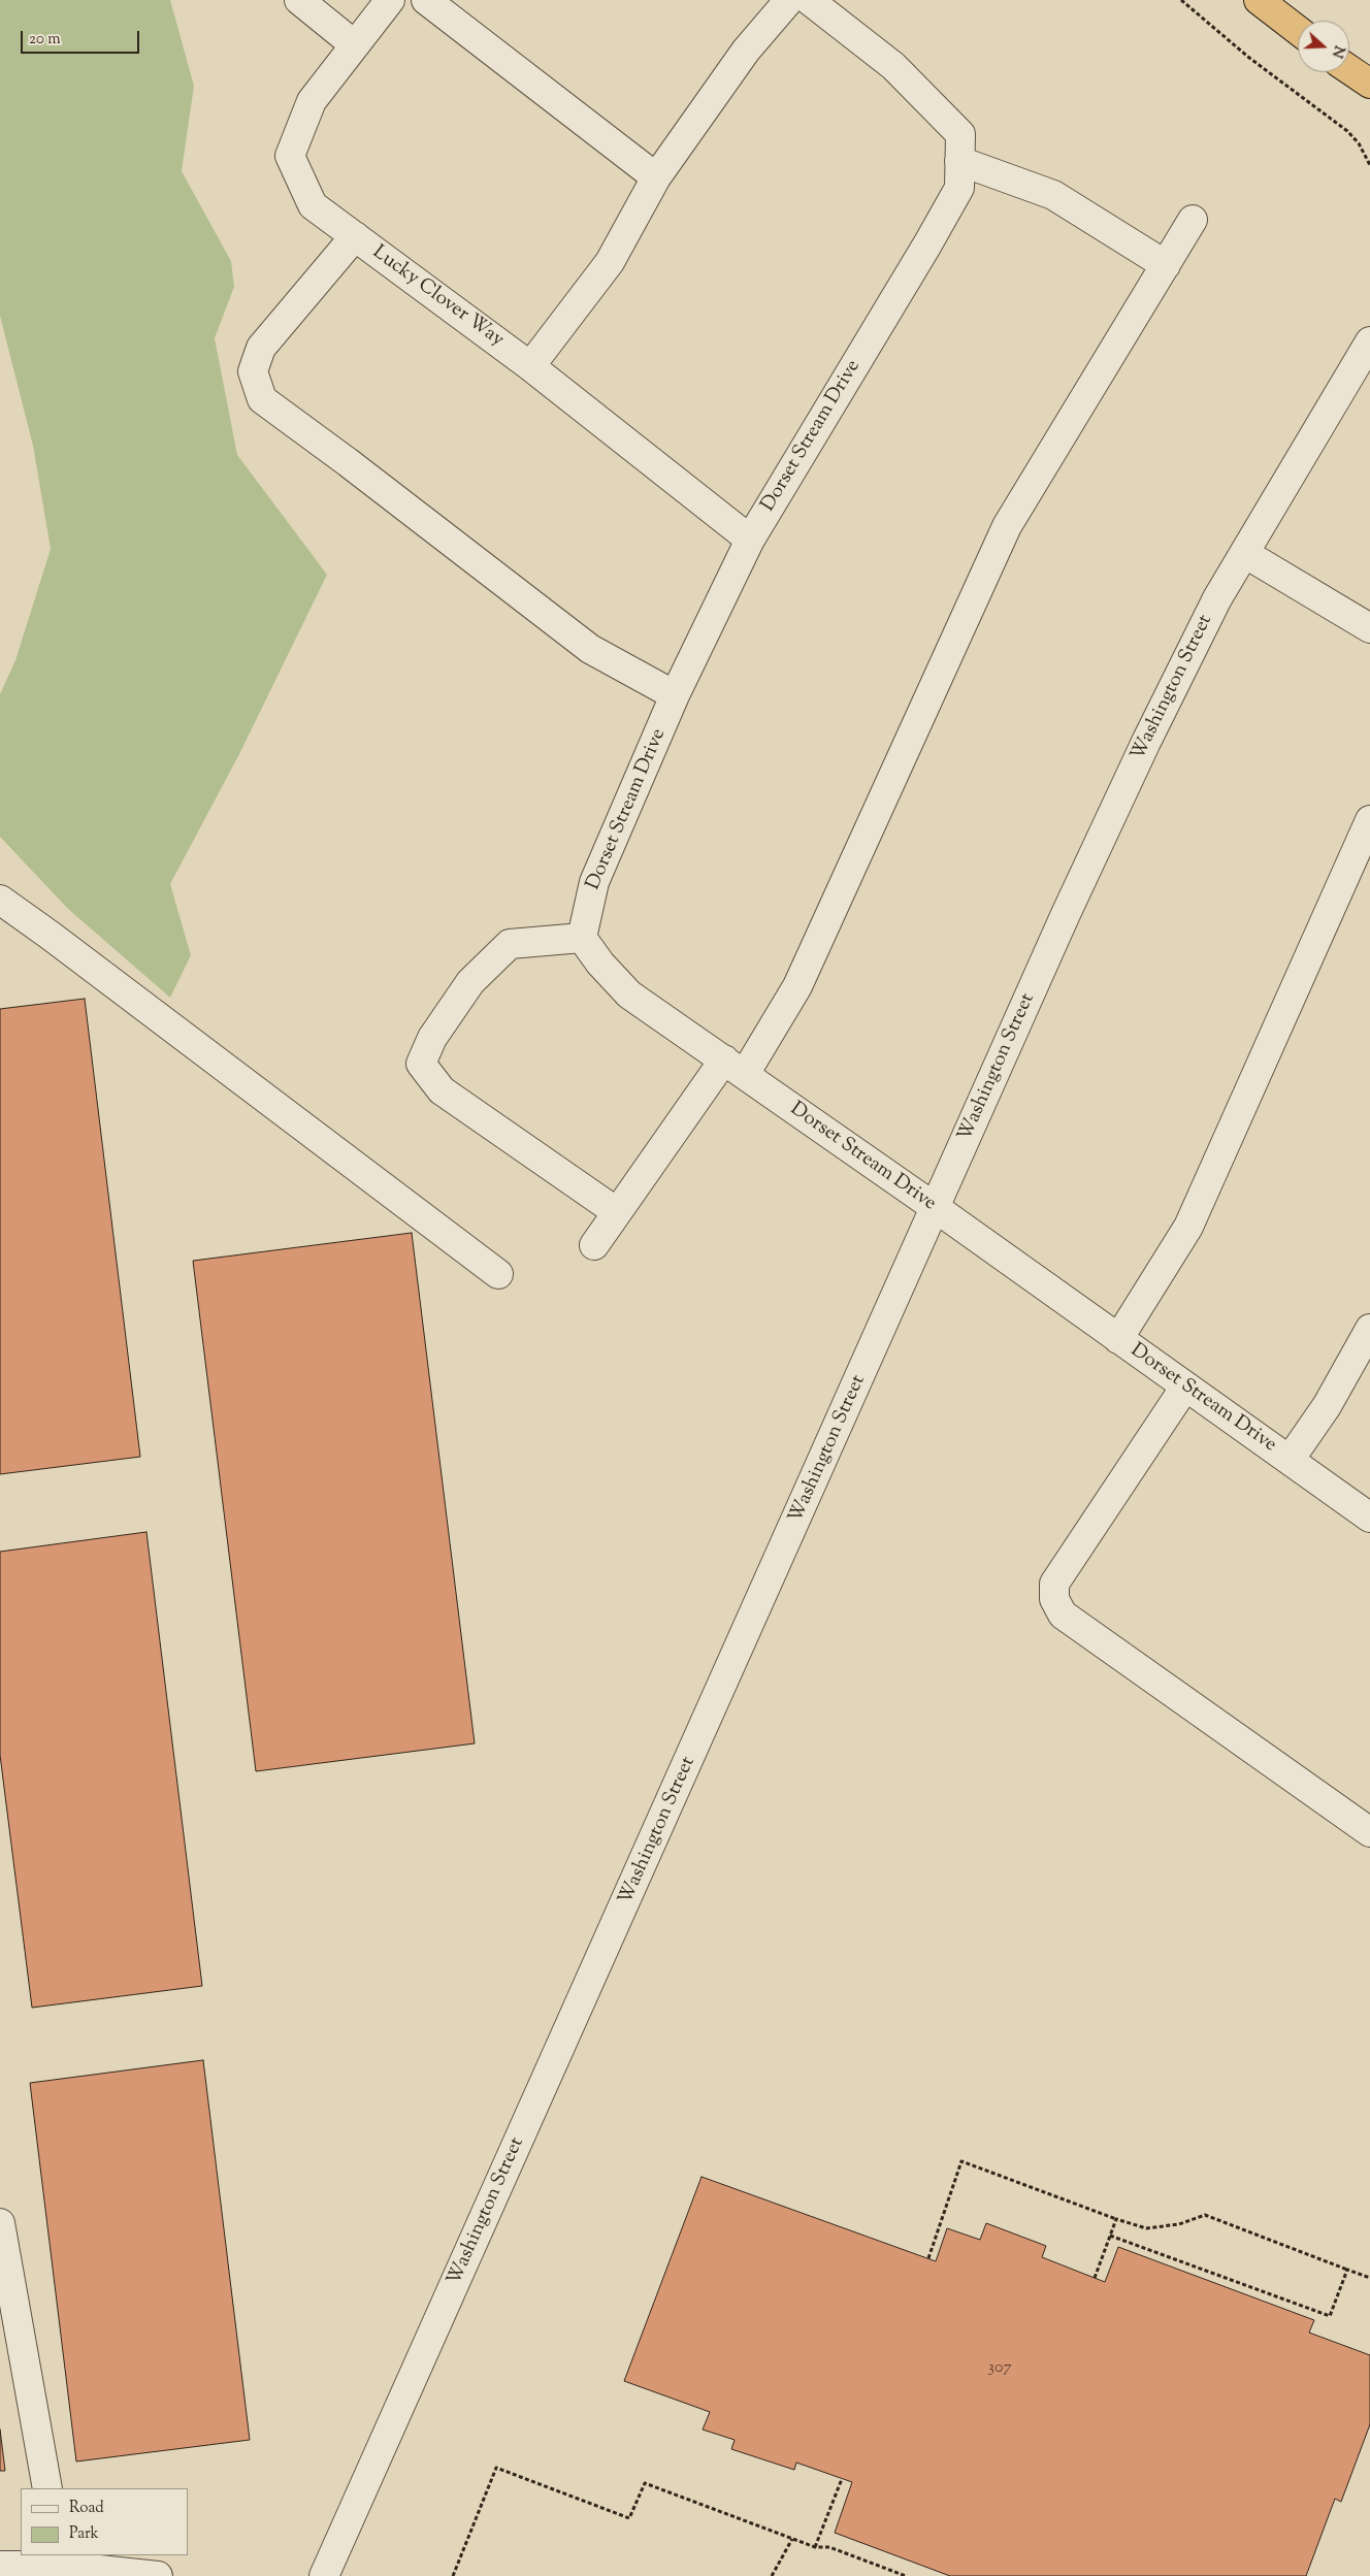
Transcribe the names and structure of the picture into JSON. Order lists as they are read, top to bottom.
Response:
{
  "streets": {
    "street": ["Lucky Clover Way", "Dorset Stream Drive", "Washington Street"]
  },
  "crossings": [
    ["Lucky Clover Way", "Dorset Stream Drive"],
    ["Dorset Stream Drive", "Washington Street"]
  ],
  "house_numbers": ["307"],
  "legend": ["Road", "Park"],
  "scale_bar": "20 m",
  "north": "right"
}
